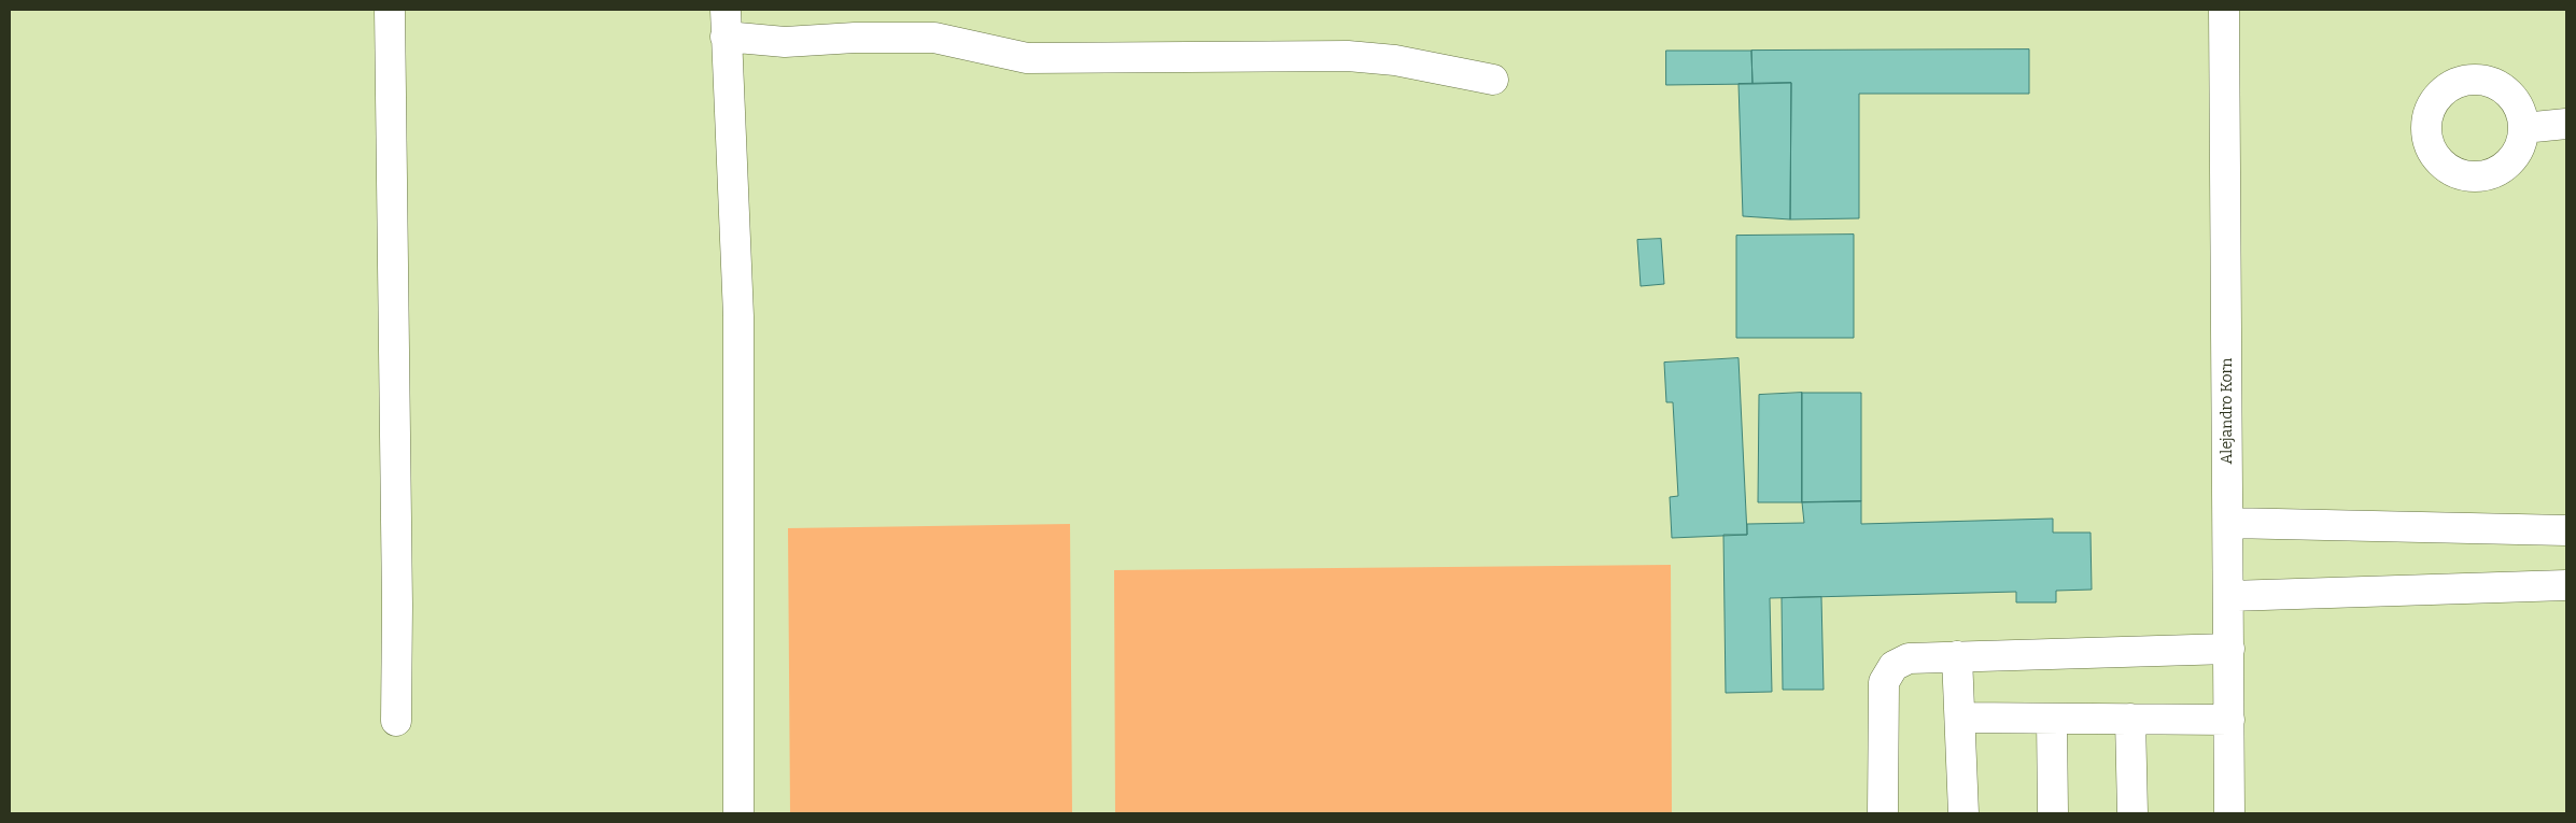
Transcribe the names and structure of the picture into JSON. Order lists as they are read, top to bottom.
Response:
{
  "streets": {
    "street": ["Alejandro Korn"]
  }
}
